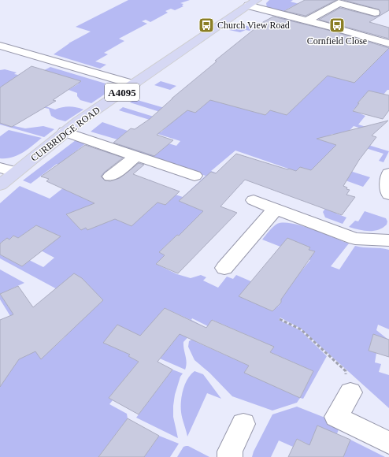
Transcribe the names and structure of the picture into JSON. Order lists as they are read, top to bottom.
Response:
{
  "streets": {
    "main road": ["A4095", "CURBRIDGE ROAD"]
  },
  "places": {
    "bus stop": ["Church View Road", "Cornfield Close"]
  }
}
